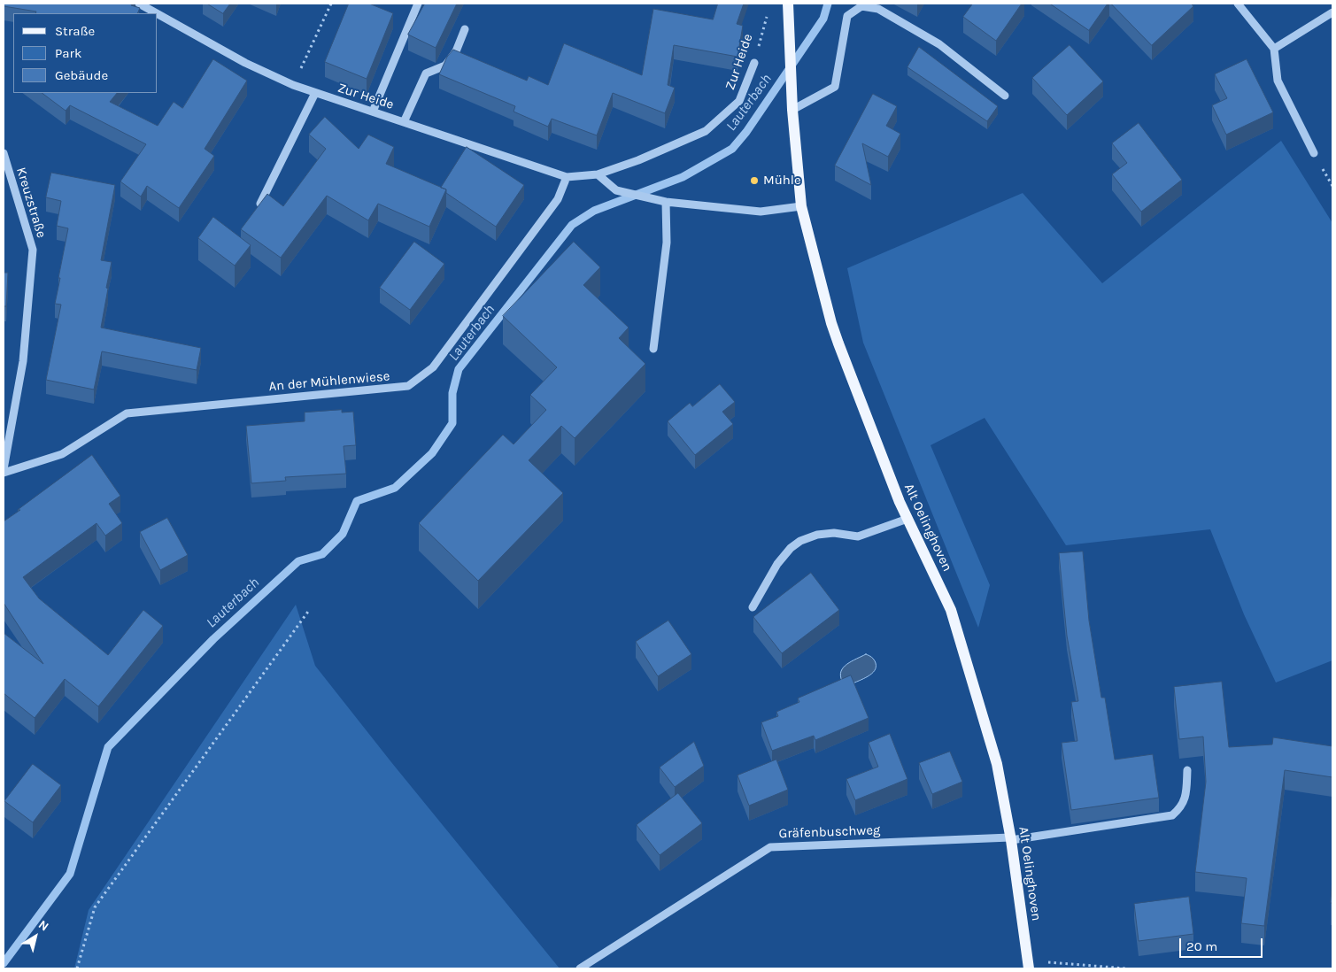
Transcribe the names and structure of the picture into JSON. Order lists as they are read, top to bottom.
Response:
{
  "streets": {
    "main road": ["Alt Oelinghoven"],
    "street": [
      "Zur Heide",
      "Kreuzstraße",
      "An der Mühlenwiese",
      "Gräfenbuschweg"
    ]
  },
  "crossings": [
    ["Zur Heide", "An der Mühlenwiese"],
    ["Alt Oelinghoven", "Gräfenbuschweg"]
  ],
  "water": ["Lauterbach"],
  "places": ["Mühle"],
  "legend": ["Straße", "Park", "Gebäude"],
  "scale_bar": "20 m",
  "north": "top right"
}
